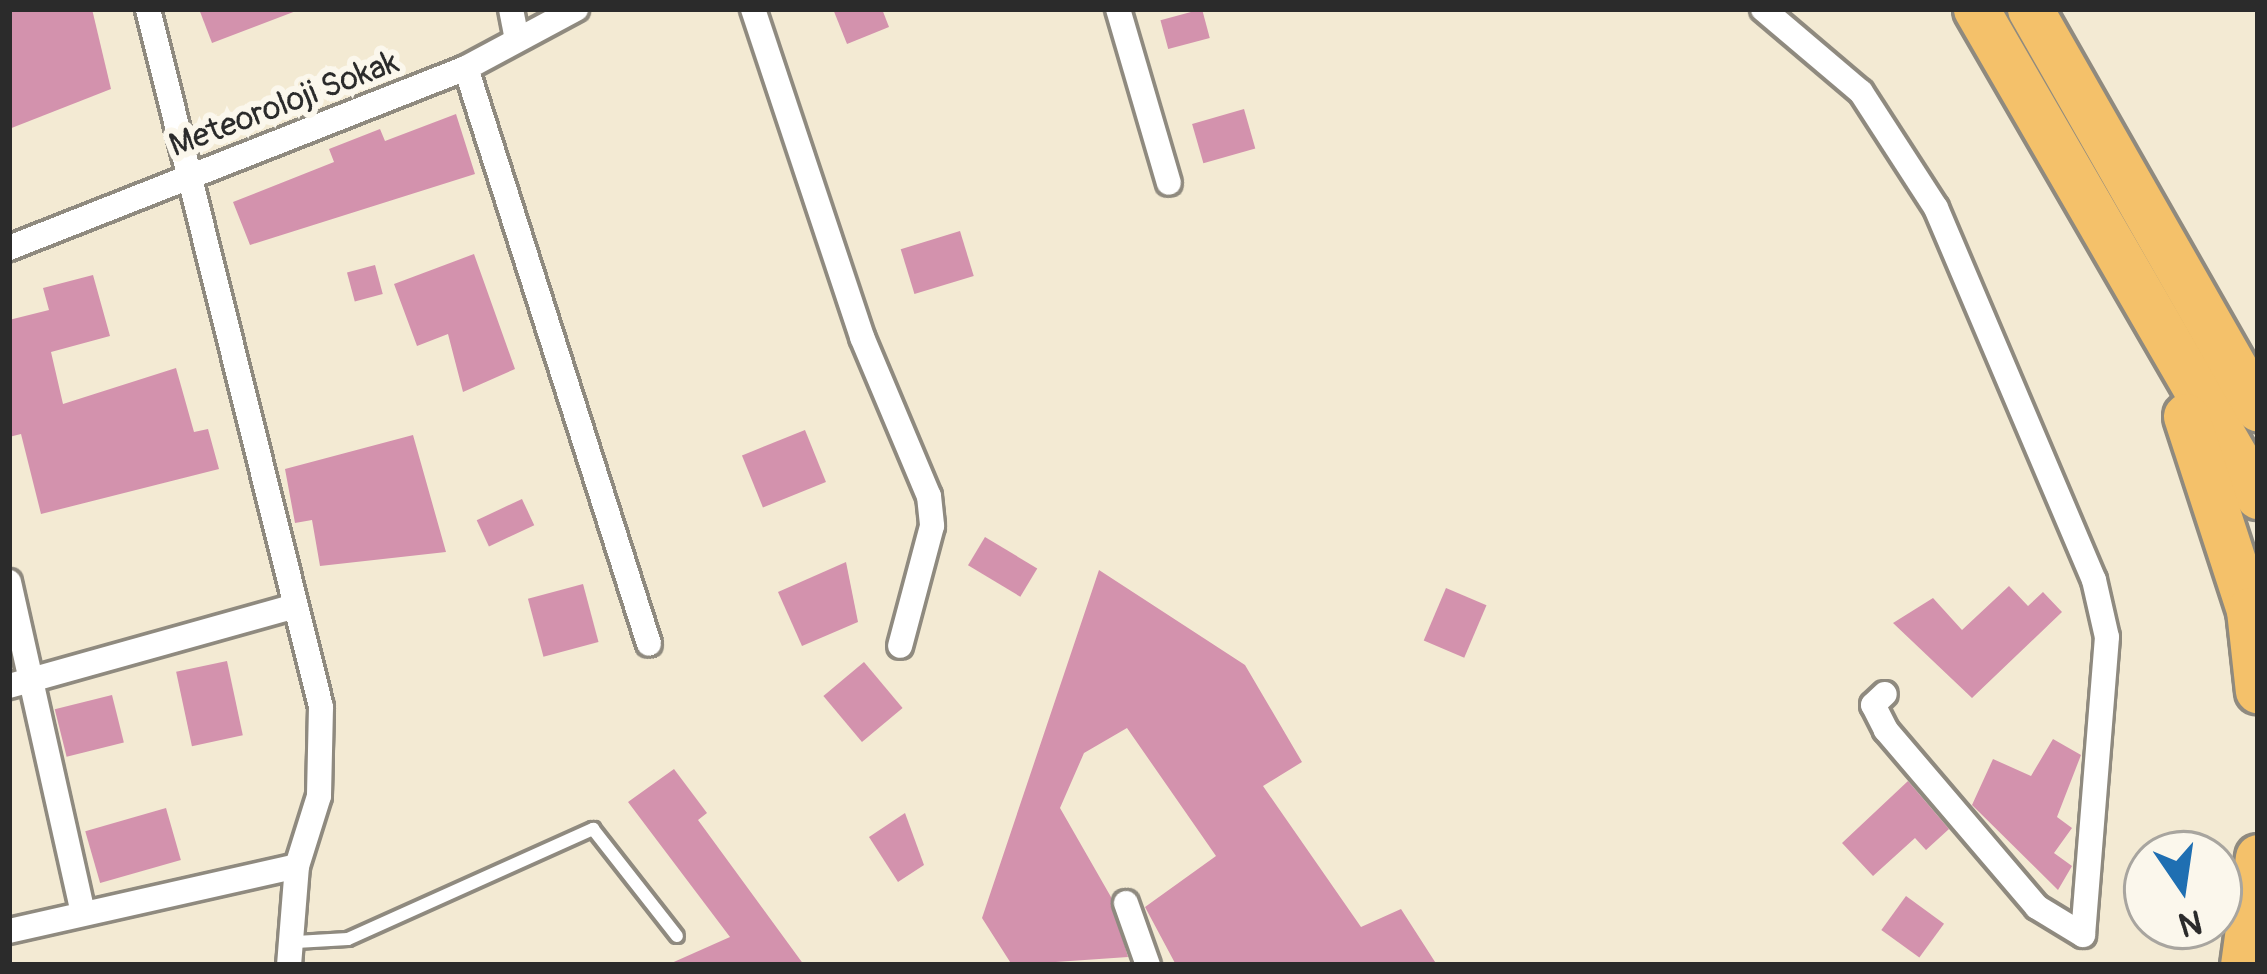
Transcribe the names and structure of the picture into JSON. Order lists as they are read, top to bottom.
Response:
{
  "streets": {
    "street": ["Meteoroloji Sokak"]
  },
  "north": "bottom"
}
